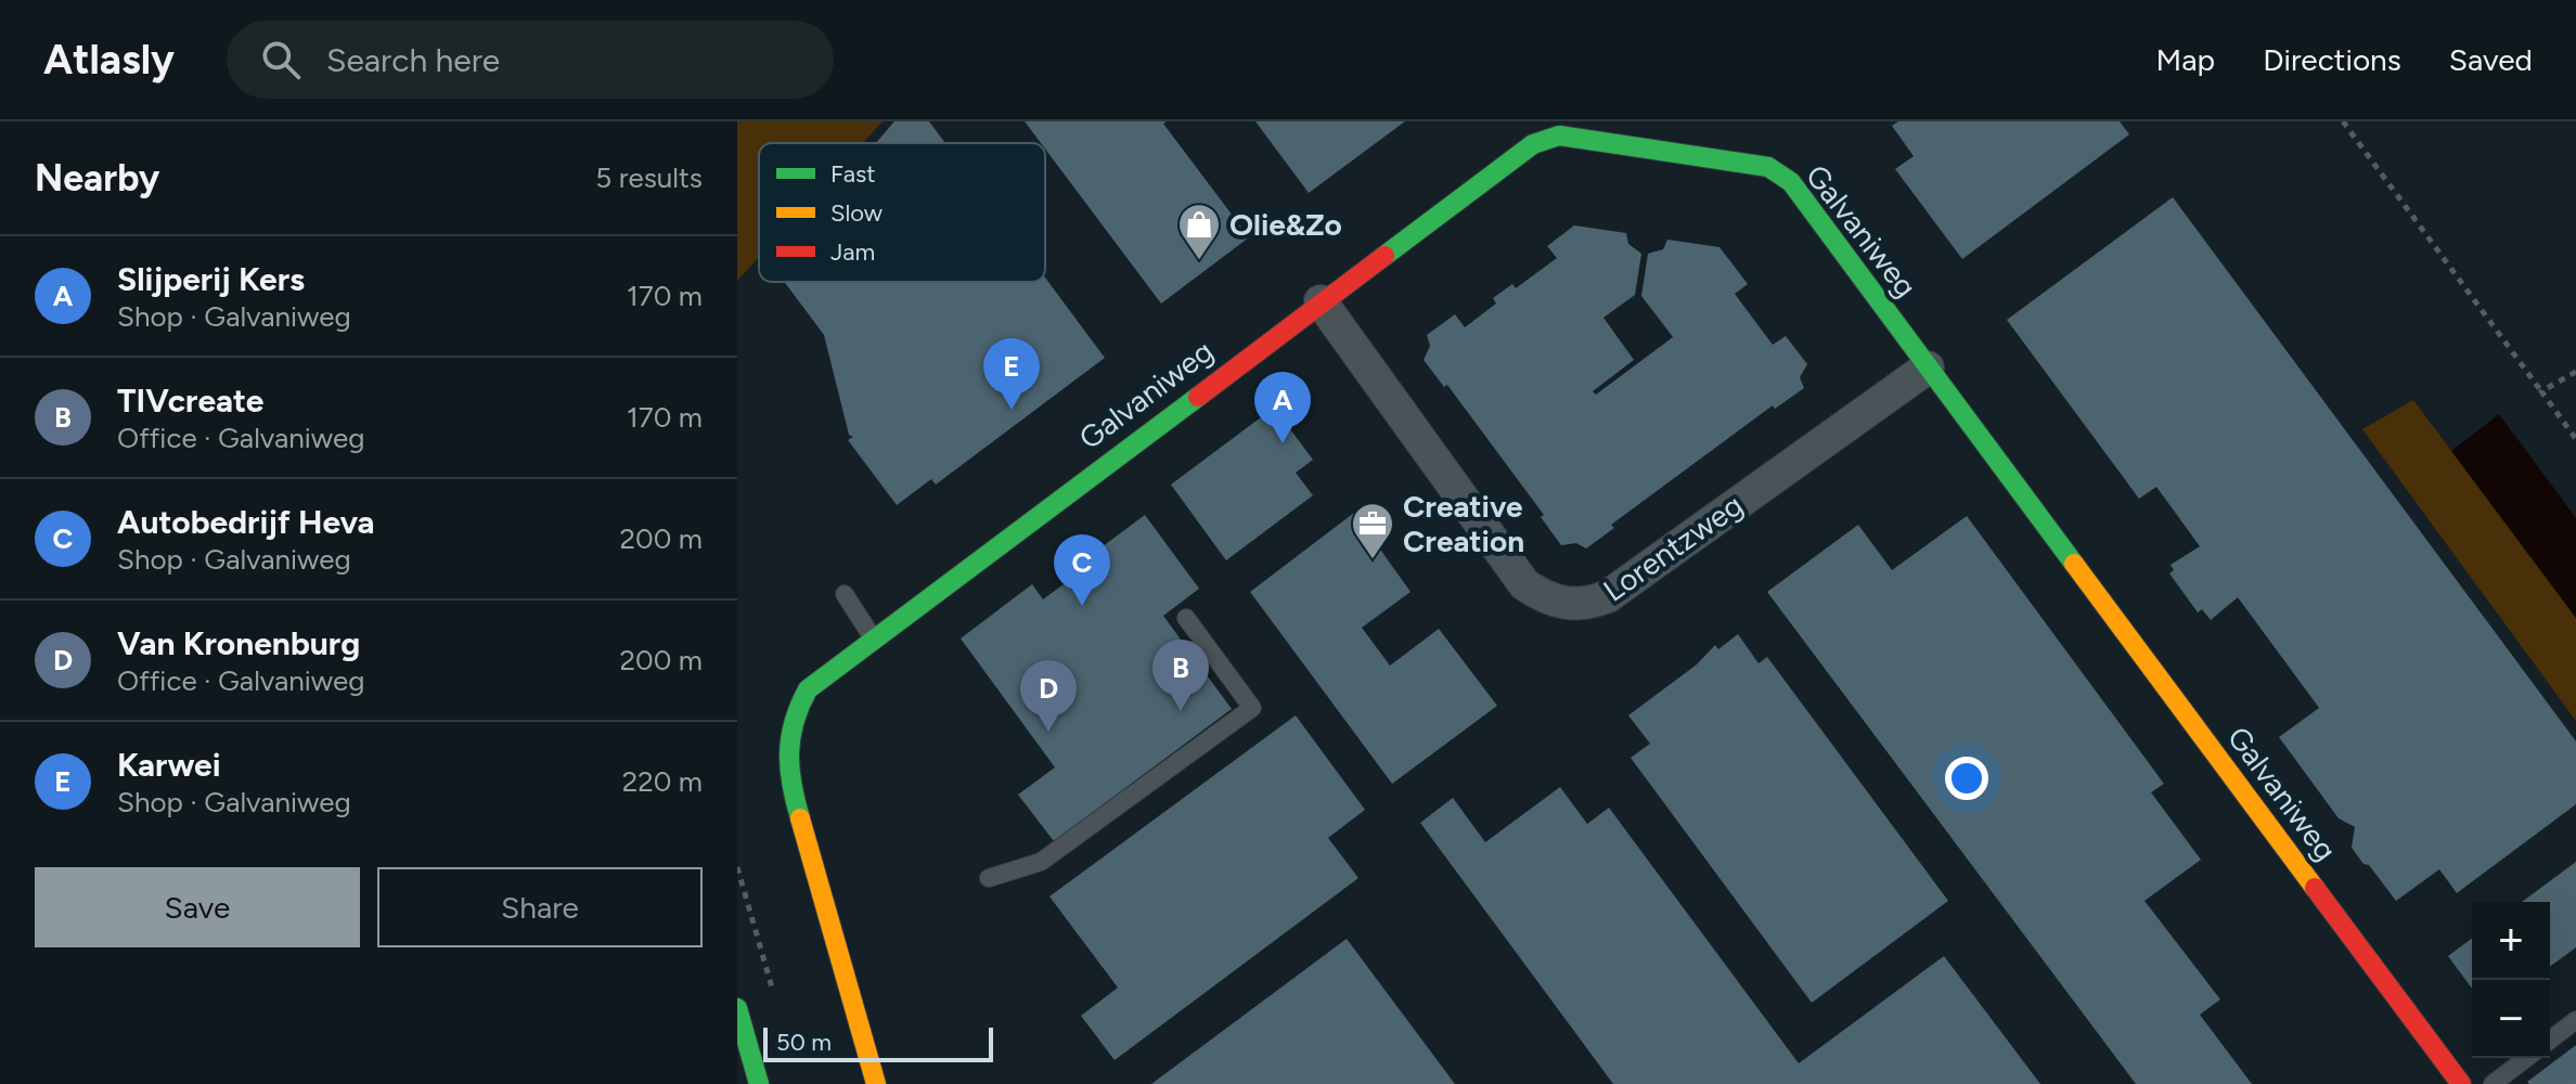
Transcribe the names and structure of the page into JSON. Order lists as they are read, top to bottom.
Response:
{
  "streets": {
    "street": ["Galvaniweg", "Lorentzweg"]
  },
  "crossings": [
    ["Galvaniweg", "Lorentzweg"]
  ],
  "places": {
    "shop": ["Olie&Zo"],
    "office": ["Creative Creation"]
  },
  "legend": ["Fast", "Slow", "Jam"],
  "scale_bar": "50 m",
  "page": {
    "header": "Atlasly",
    "search": "Search here",
    "nav": ["Map", "Directions", "Saved"],
    "heading": ["Nearby", "5 results"],
    "list": [
      {
        "mark": "A",
        "name": "Slijperij Kers",
        "note": "Shop · Galvaniweg",
        "value": "170 m"
      },
      {
        "mark": "B",
        "name": "TIVcreate",
        "note": "Office · Galvaniweg",
        "value": "170 m"
      },
      {
        "mark": "C",
        "name": "Autobedrijf Heva",
        "note": "Shop · Galvaniweg",
        "value": "200 m"
      },
      {
        "mark": "D",
        "name": "Van Kronenburg",
        "note": "Office · Galvaniweg",
        "value": "200 m"
      },
      {
        "mark": "E",
        "name": "Karwei",
        "note": "Shop · Galvaniweg",
        "value": "220 m"
      }
    ],
    "pins": [
      "E",
      "A",
      "C",
      "B",
      "D"
    ],
    "buttons": ["Save", "Share"],
    "map_buttons": ["+", "−"],
    "scale": "50 m"
  }
}
